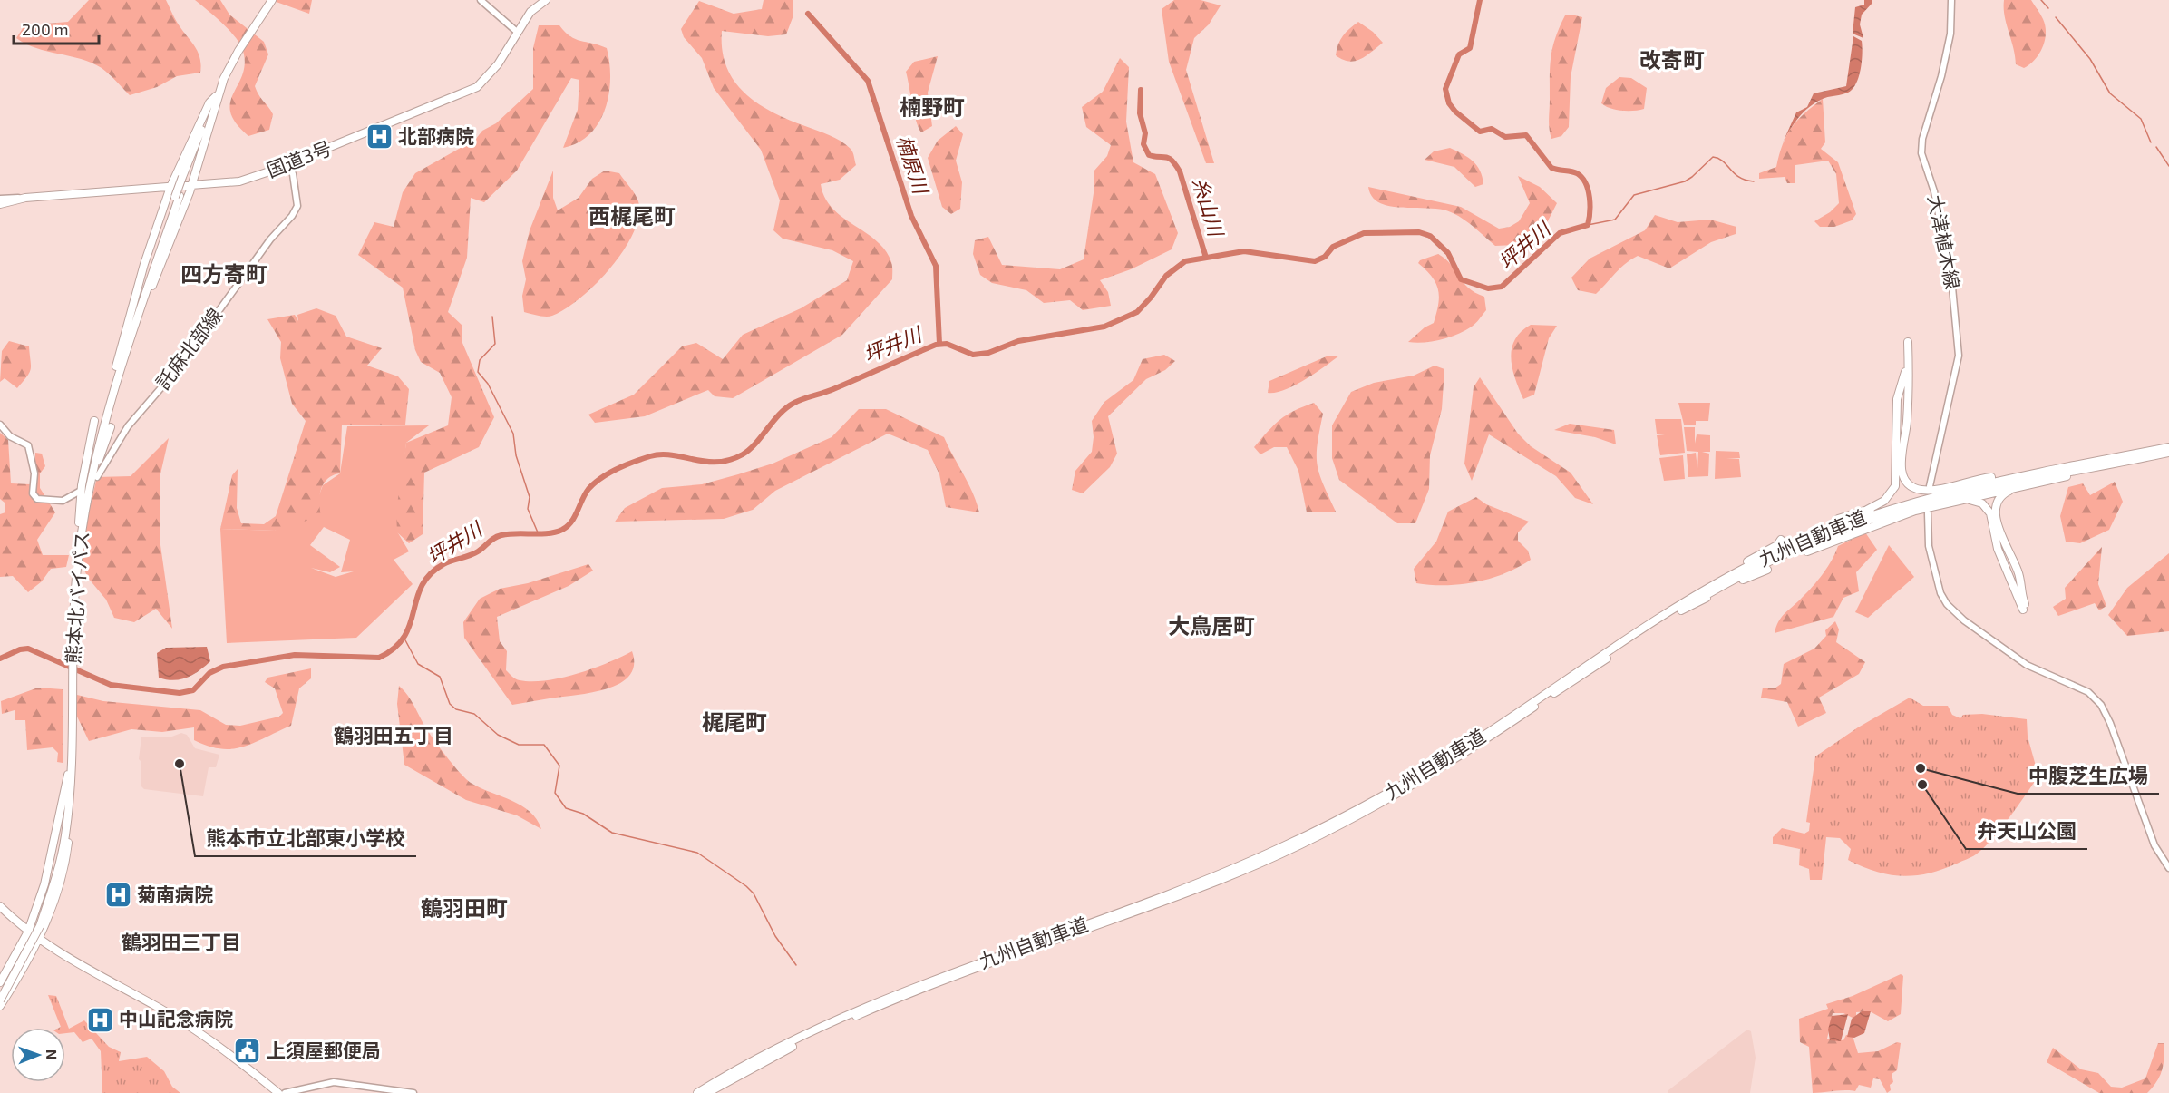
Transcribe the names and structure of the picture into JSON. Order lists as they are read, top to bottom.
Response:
{
  "streets": {
    "highway": ["国道3号", "九州自動車道", "熊本北バイパス"],
    "main road": ["大津植木線", "託麻北部線"]
  },
  "crossings": [
    ["国道3号", "託麻北部線"]
  ],
  "districts": [
    "改寄町",
    "楠野町",
    "西梶尾町",
    "四方寄町",
    "大鳥居町",
    "梶尾町",
    "鶴羽田五丁目",
    "鶴羽田町",
    "鶴羽田三丁目"
  ],
  "water": ["楠原川", "糸山川", "坪井川"],
  "places": {
    "hospital": ["北部病院", "菊南病院", "中山記念病院"],
    "other": ["熊本市立北部東小学校", "中腹芝生広場", "弁天山公園"],
    "public building": ["上須屋郵便局"]
  },
  "scale_bar": "200 m",
  "north": "right"
}
